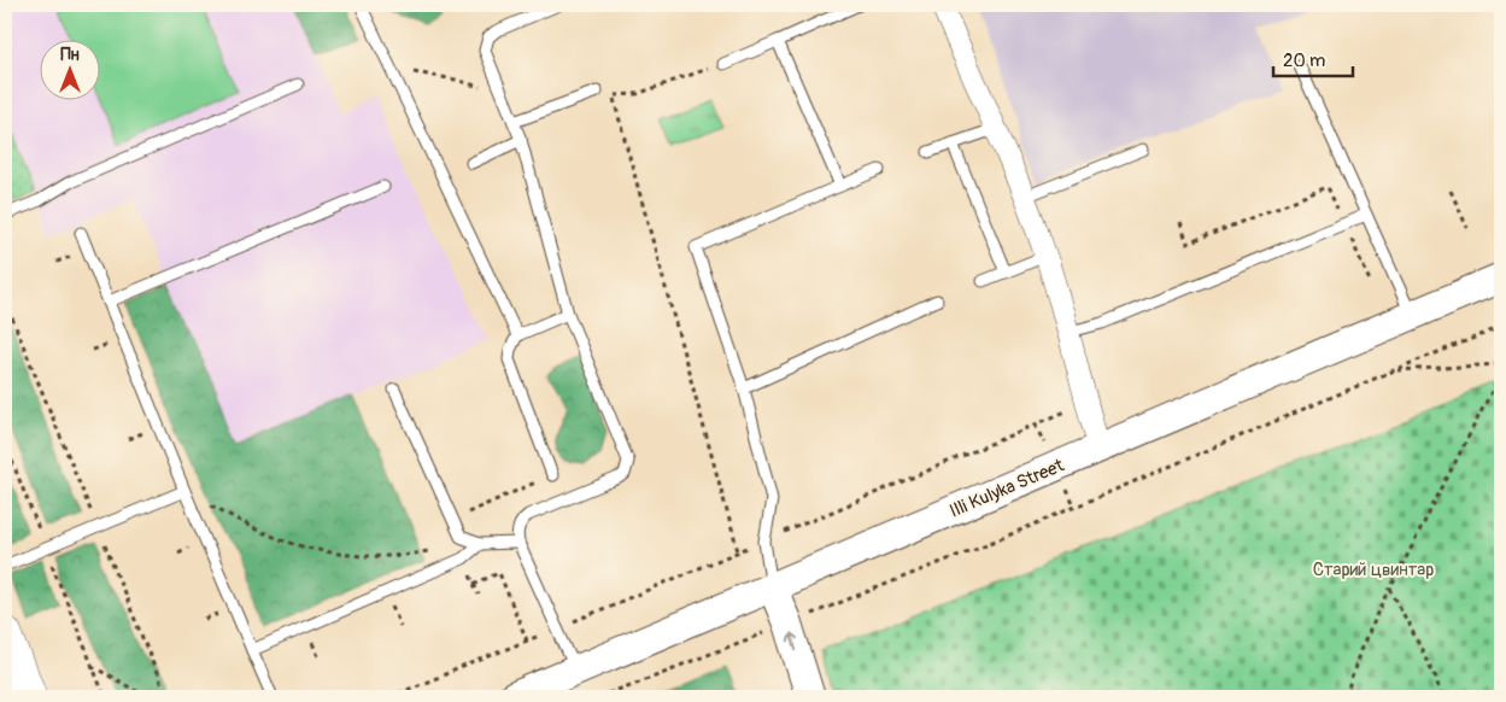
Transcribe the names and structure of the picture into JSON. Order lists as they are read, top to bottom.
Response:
{
  "streets": {
    "street": ["Illi Kulyka Street"]
  },
  "parks": ["Старий цвинтар"],
  "scale_bar": "20 m",
  "north": "top"
}
